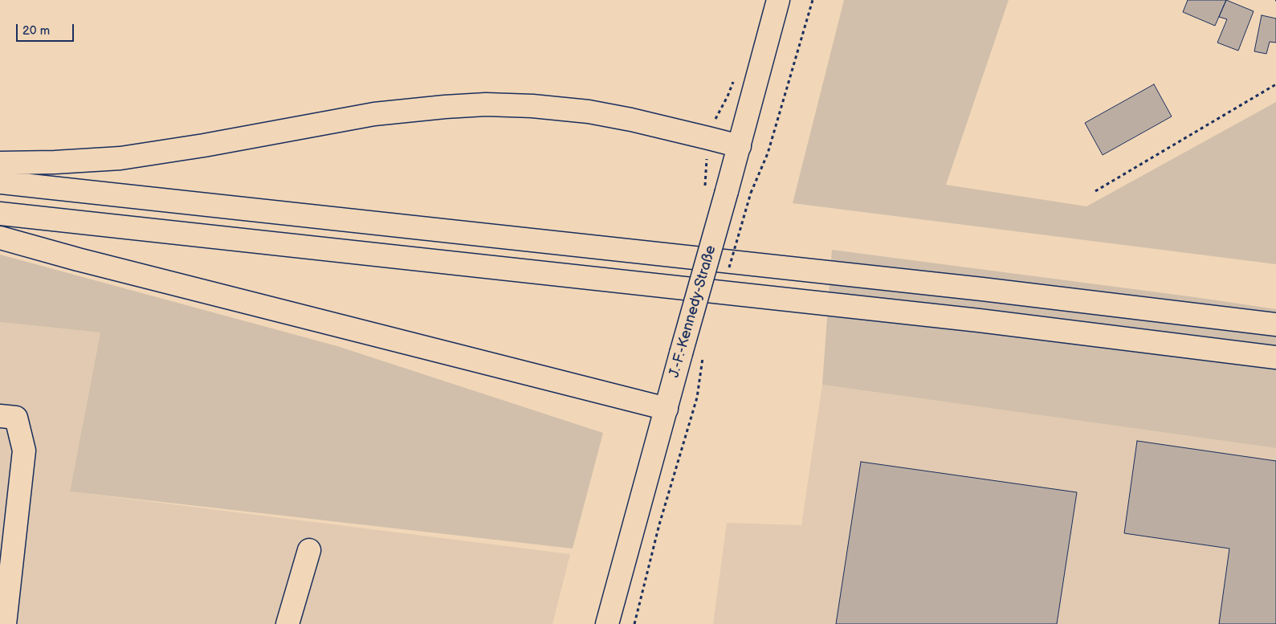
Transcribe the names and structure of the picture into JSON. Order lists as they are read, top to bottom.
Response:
{
  "streets": {
    "main road": ["J.-F.-Kennedy-Straße"]
  },
  "scale_bar": "20 m"
}
